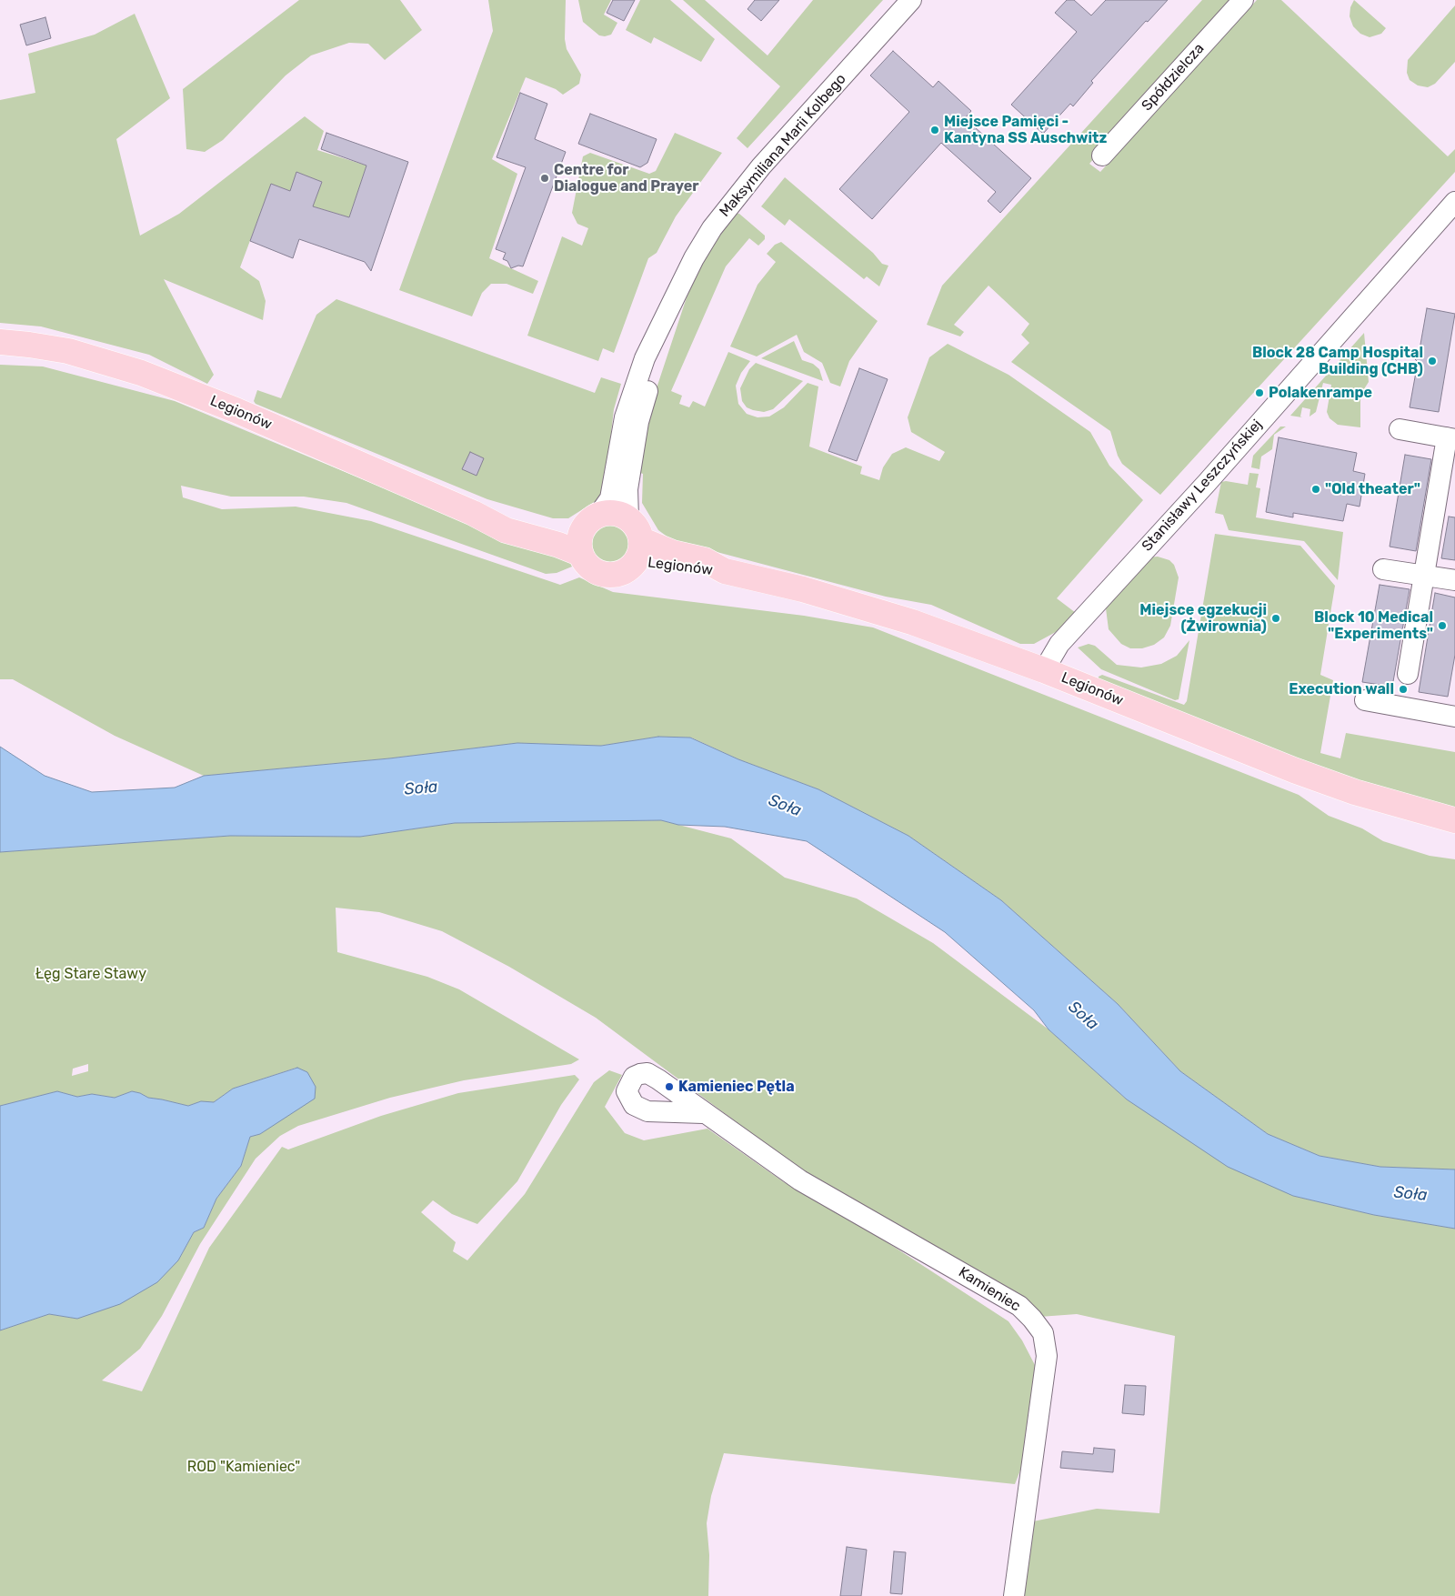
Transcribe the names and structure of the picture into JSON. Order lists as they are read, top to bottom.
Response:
{
  "streets": {
    "main road": ["Legionów"],
    "street": [
      "Spółdzielcza",
      "Maksymiliana Marii Kolbego",
      "Stanisławy Leszczyńskiej",
      "Kamieniec"
    ]
  },
  "crossings": [
    ["Maksymiliana Marii Kolbego", "Legionów"],
    ["Legionów", "Stanisławy Leszczyńskiej"]
  ],
  "water": ["Soła"],
  "parks": ["Łęg Stare Stawy", "ROD \"Kamieniec\""],
  "places": [
    "Miejsce Pamięci - Kantyna SS Auschwitz",
    "Centre for Dialogue and Prayer",
    "Block 28 Camp Hospital Building (CHB)",
    "Polakenrampe",
    "\"Old theater\"",
    "Miejsce egzekucji (Żwirownia)",
    "Block 10 Medical \"Experiments\"",
    "Execution wall",
    "Kamieniec Pętla"
  ]
}
